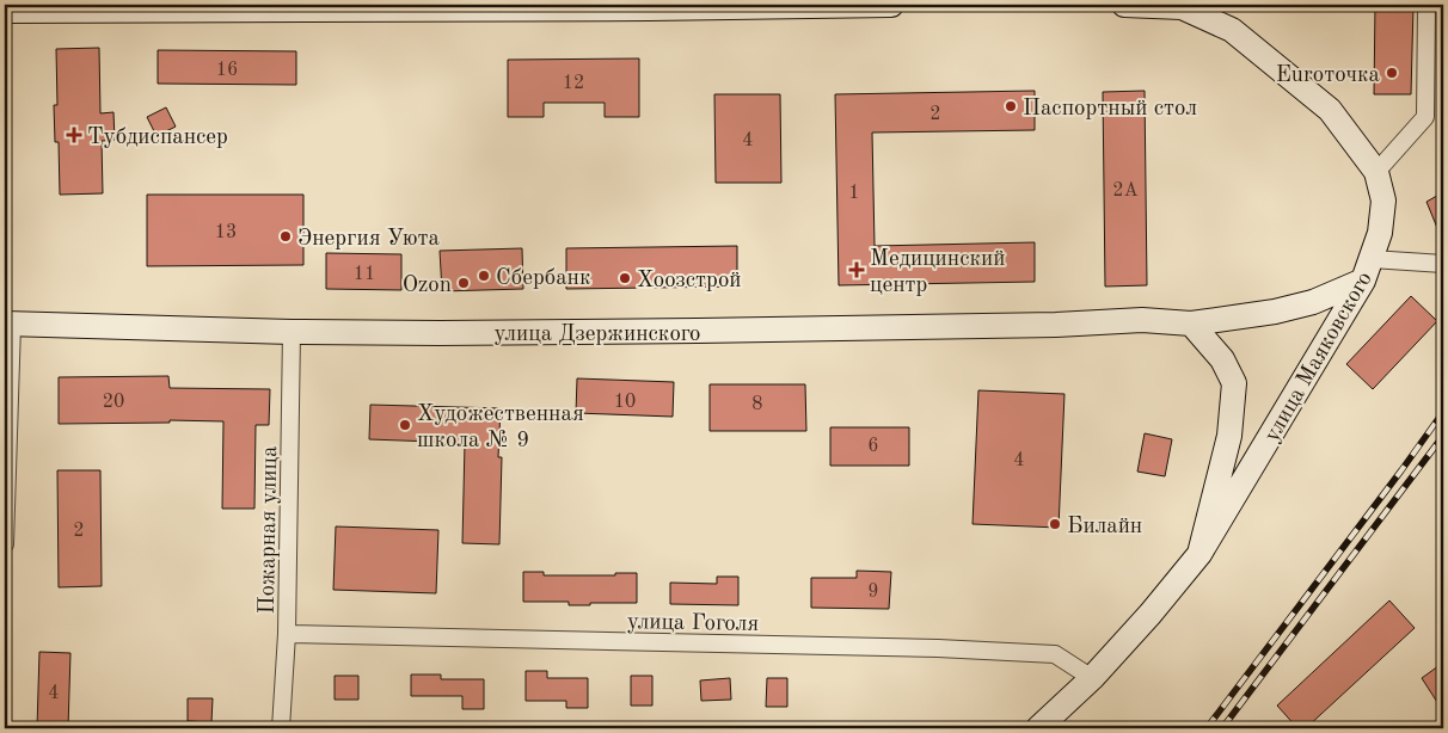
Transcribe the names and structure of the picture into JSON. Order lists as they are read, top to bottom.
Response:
{
  "streets": {
    "main road": ["улица Дзержинского", "улица Маяковского"],
    "street": ["Пожарная улица", "улица Гоголя"]
  },
  "crossings": [
    ["улица Дзержинского", "улица Маяковского"],
    ["улица Дзержинского", "Пожарная улица"],
    ["улица Маяковского", "улица Гоголя"],
    ["Пожарная улица", "улица Гоголя"]
  ],
  "places": {
    "other": [
      "Euroточка",
      "Паспортный стол",
      "Энергия Уюта",
      "Сбербанк",
      "Хоозстрой",
      "Ozon",
      "Художественная школа № 9",
      "Билайн"
    ],
    "health": ["Тубдиспансер", "Медицинский центр"]
  },
  "house_numbers": [
    "16",
    "12",
    "2",
    "4",
    "2А",
    "1",
    "13",
    "11",
    "20",
    "10",
    "8",
    "6",
    "4",
    "2",
    "9",
    "4"
  ]
}
